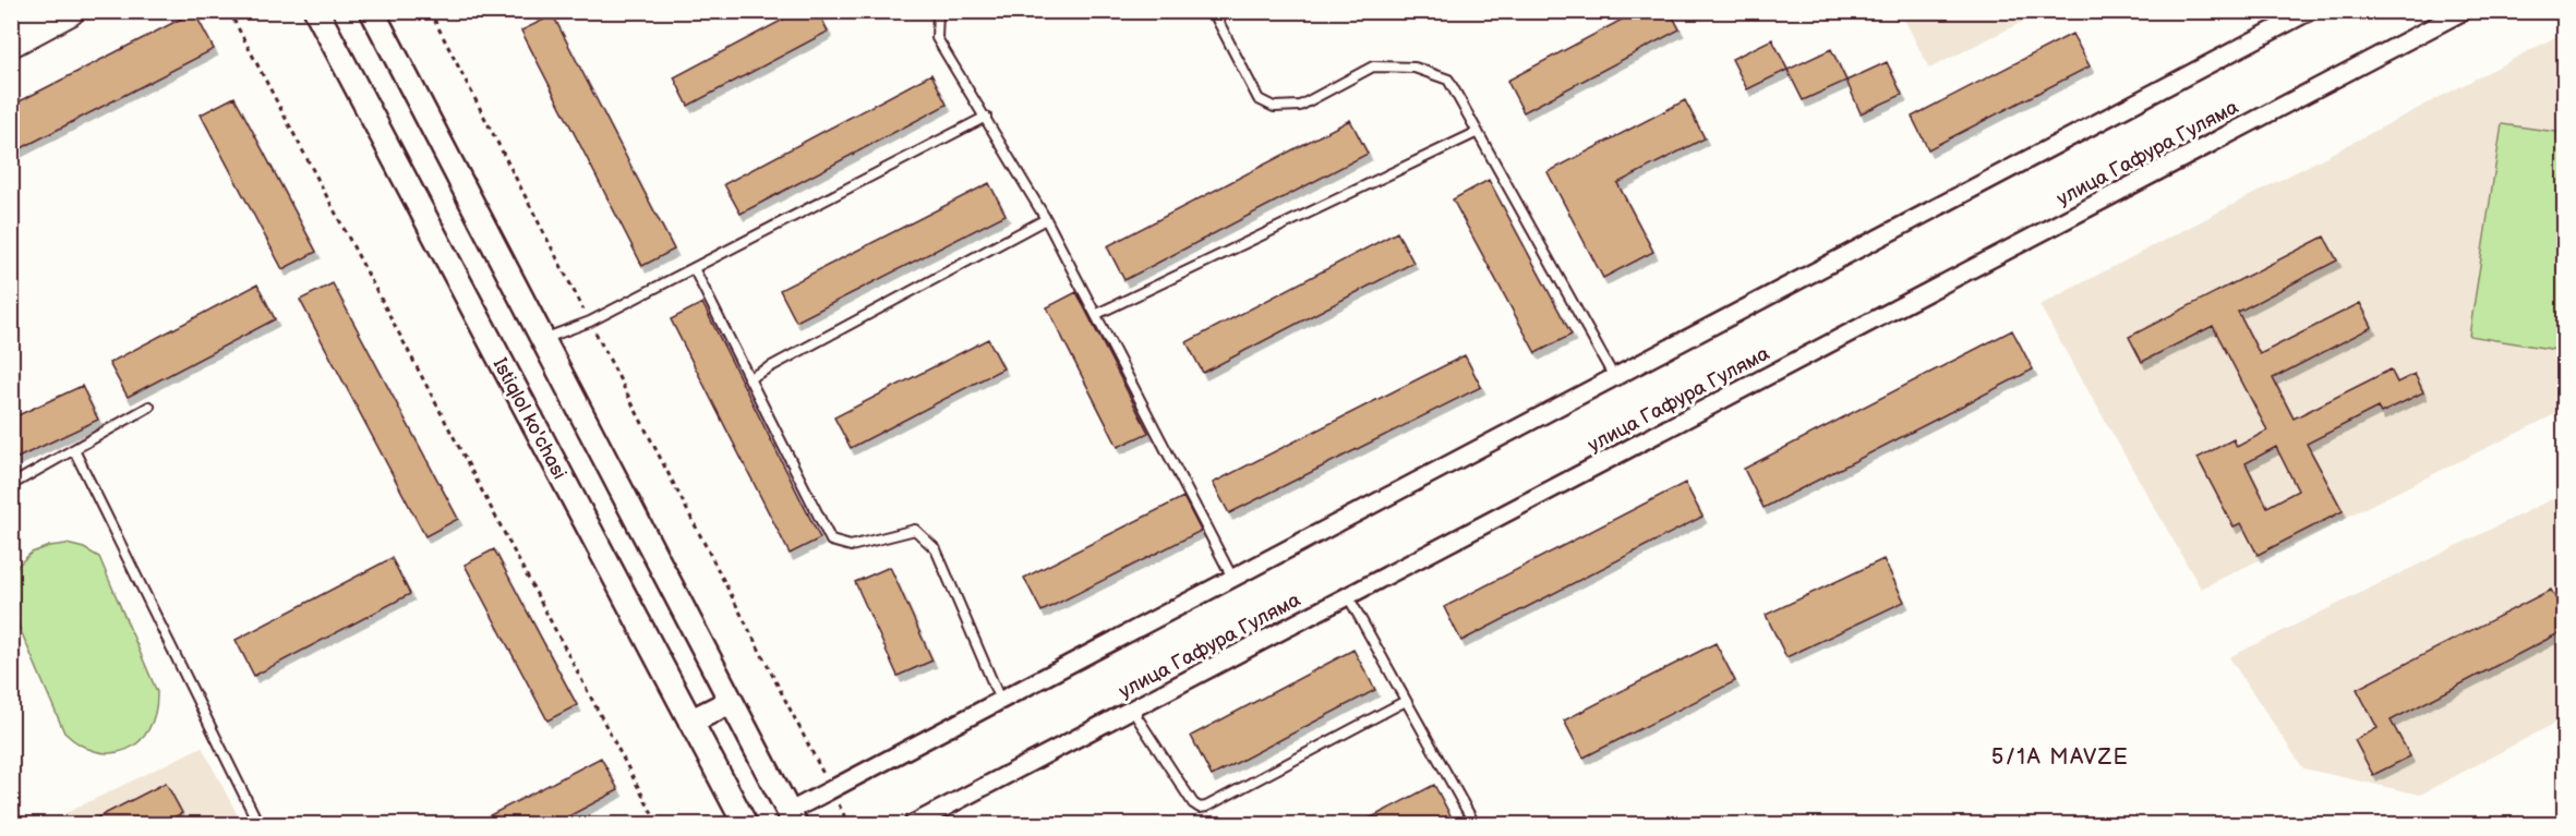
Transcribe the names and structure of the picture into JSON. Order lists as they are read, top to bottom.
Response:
{
  "streets": {
    "main road": ["Istiqlol ko'chasi"],
    "street": ["улица Гафура Гуляма"]
  },
  "districts": ["5/1A MAVZE"]
}
